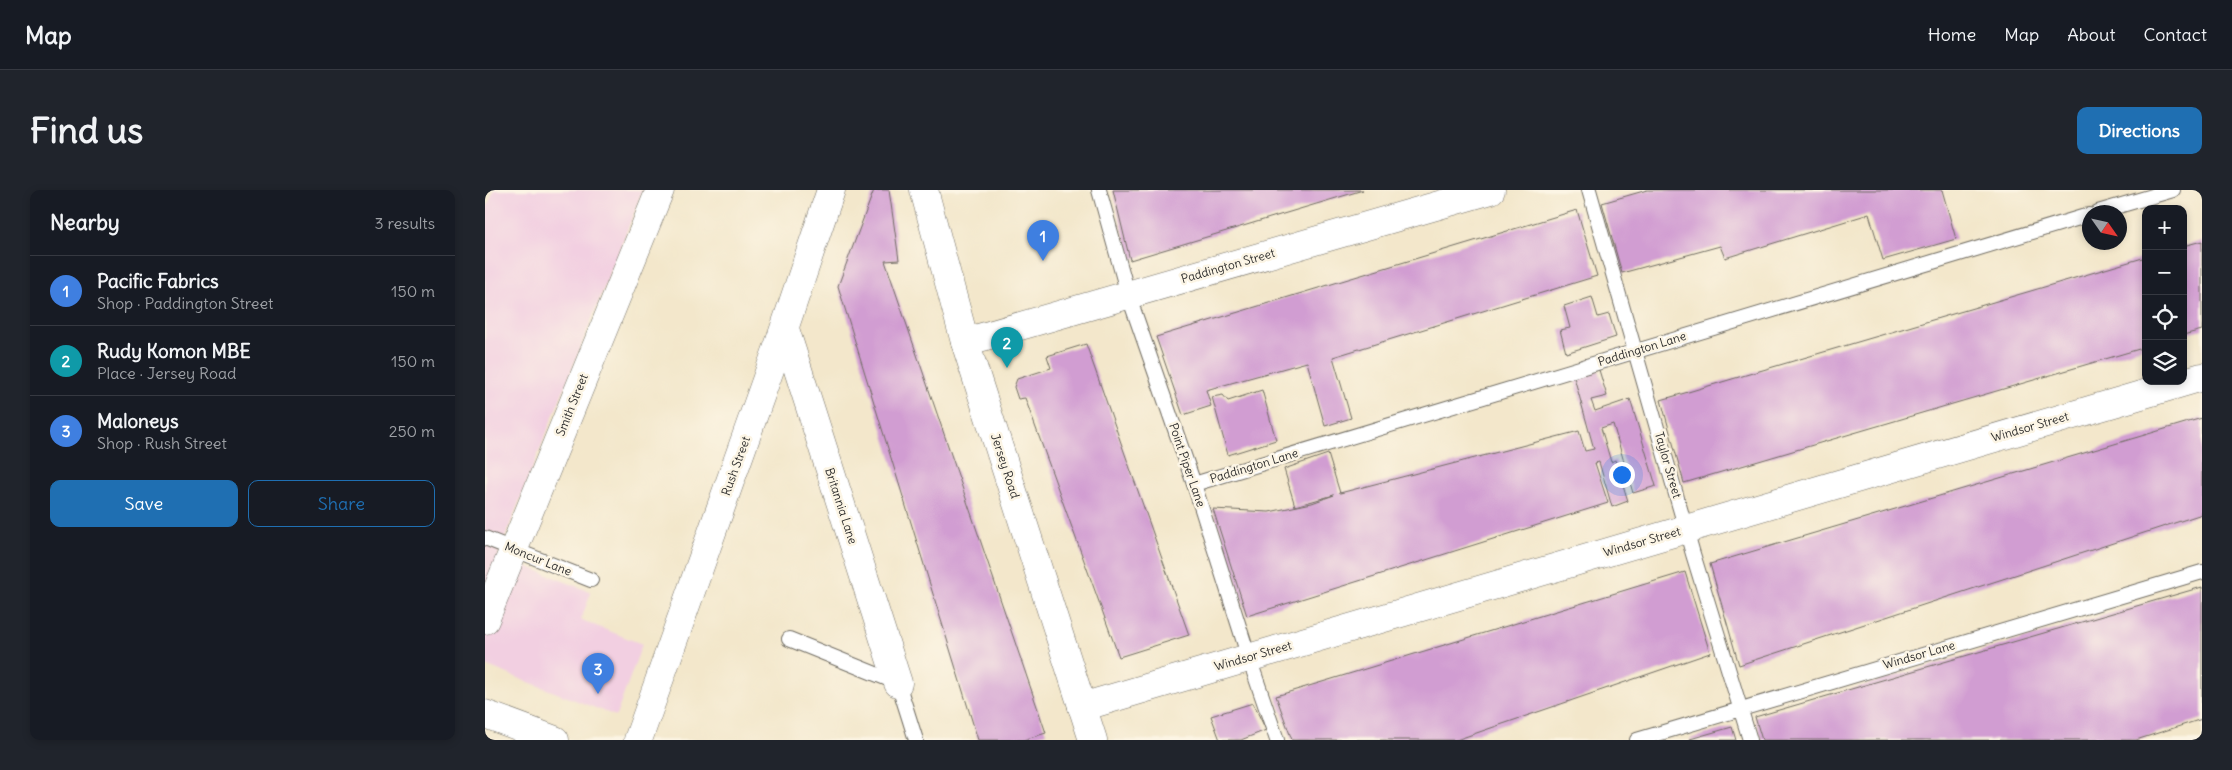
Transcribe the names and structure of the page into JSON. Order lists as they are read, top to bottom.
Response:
{
  "streets": {
    "street": [
      "Paddington Street",
      "Smith Street",
      "Windsor Street",
      "Rush Street",
      "Jersey Road",
      "Britannia Lane"
    ],
    "lane": [
      "Paddington Lane",
      "Point Piper Lane",
      "Taylor Street",
      "Moncur Lane",
      "Windsor Lane"
    ]
  },
  "crossings": [
    ["Paddington Street", "Point Piper Lane"],
    ["Paddington Street", "Jersey Road"],
    ["Paddington Lane", "Point Piper Lane"],
    ["Paddington Lane", "Taylor Street"],
    ["Smith Street", "Moncur Lane"],
    ["Windsor Street", "Point Piper Lane"],
    ["Windsor Street", "Taylor Street"],
    ["Windsor Street", "Jersey Road"],
    ["Taylor Street", "Windsor Lane"],
    ["Rush Street", "Britannia Lane"]
  ],
  "north": "bottom right",
  "page": {
    "header": "Map",
    "nav": [
      "Home",
      "Map",
      "About",
      "Contact"
    ],
    "buttons": [
      "Directions",
      ["Save", "Share"]
    ],
    "title": "Find us",
    "heading": ["Nearby", "3 results"],
    "map_buttons": ["+", "−"],
    "pins": ["1", "2", "3"],
    "list": [
      {
        "mark": "1",
        "name": "Pacific Fabrics",
        "note": "Shop · Paddington Street",
        "value": "150 m"
      },
      {
        "mark": "2",
        "name": "Rudy Komon MBE",
        "note": "Place · Jersey Road",
        "value": "150 m"
      },
      {
        "mark": "3",
        "name": "Maloneys",
        "note": "Shop · Rush Street",
        "value": "250 m"
      }
    ]
  }
}
